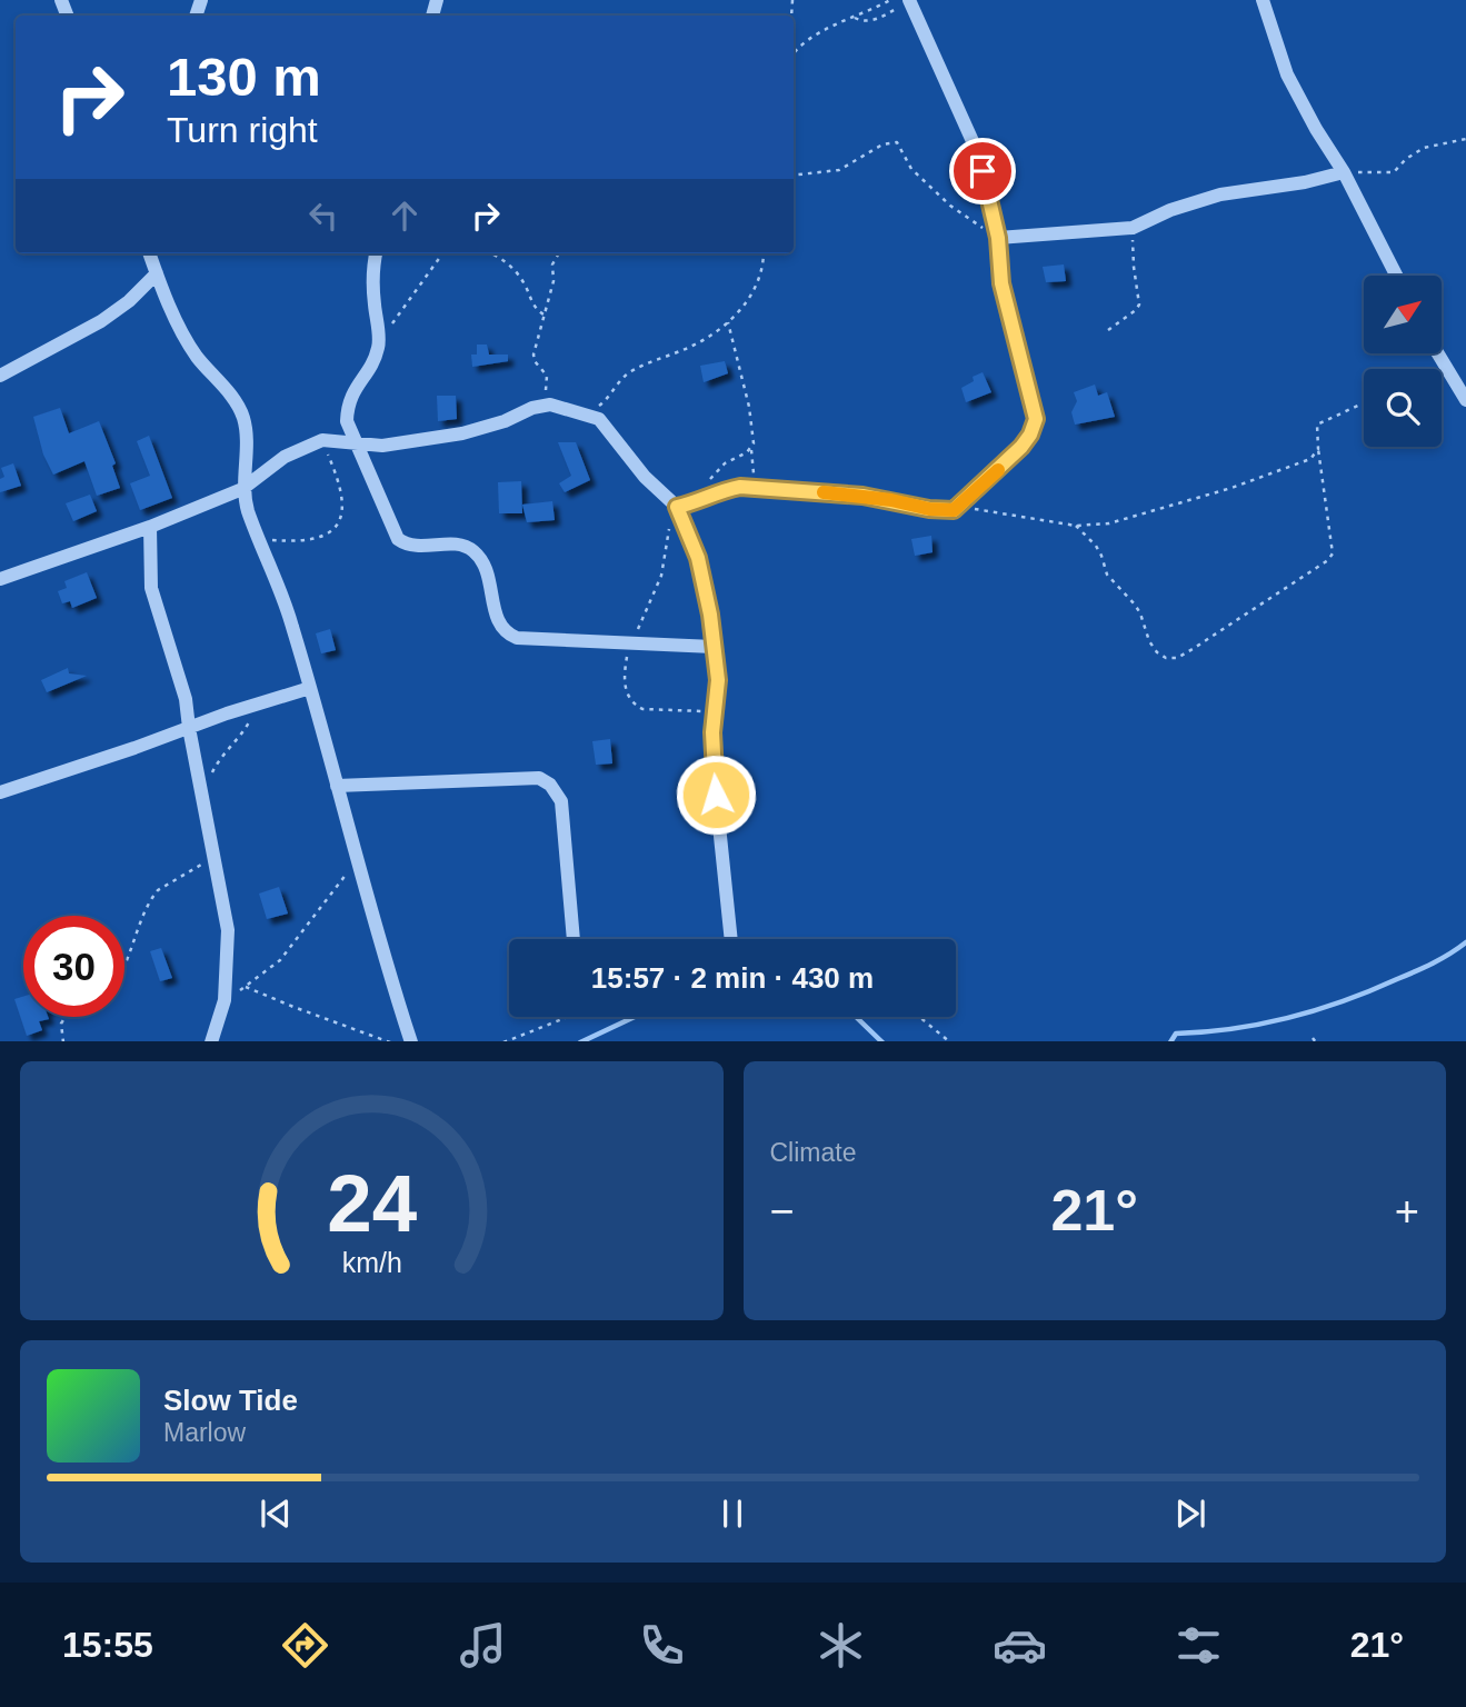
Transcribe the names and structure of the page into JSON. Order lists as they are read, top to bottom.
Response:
{
  "north": "top right",
  "page": {
    "turn": ["130 m", "Turn right"],
    "limit": "30",
    "trip": "15:57 · 2 min · 430 m",
    "tile": "Climate",
    "heat": ["−", "21°", "+"],
    "song": ["Slow Tide", "Marlow"],
    "tabs": ["15:55", "21°"],
    "gauge": ["24", "km/h"]
  }
}
